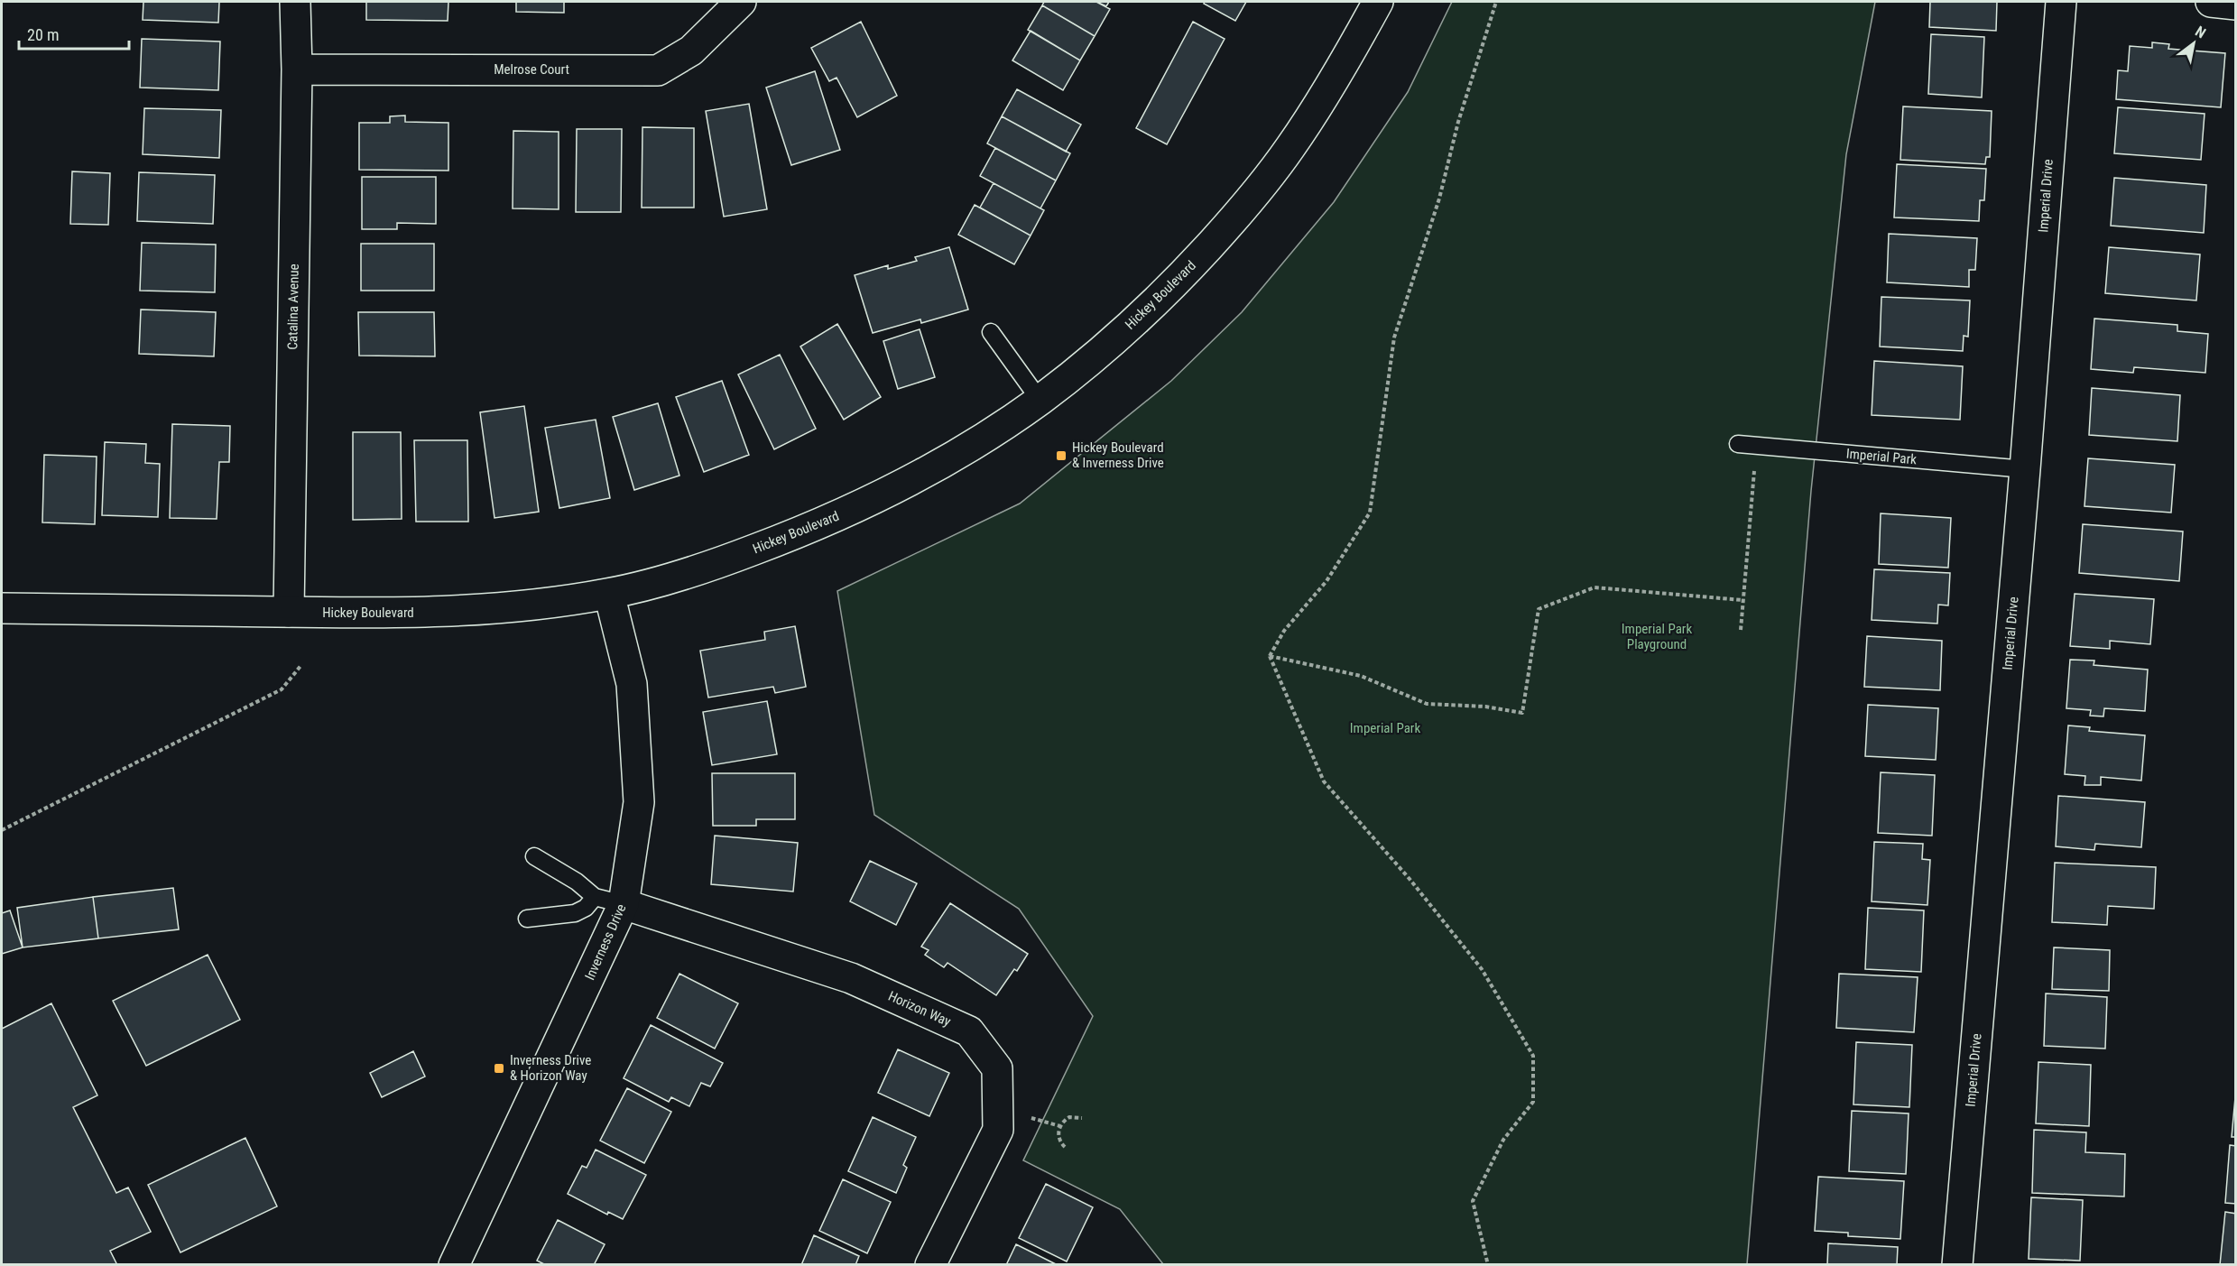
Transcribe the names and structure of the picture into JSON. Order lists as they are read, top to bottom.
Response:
{
  "streets": {
    "street": [
      "Melrose Court",
      "Imperial Drive",
      "Hickey Boulevard",
      "Catalina Avenue",
      "Inverness Drive",
      "Horizon Way"
    ],
    "lane": ["Imperial Park"]
  },
  "crossings": [
    ["Melrose Court", "Catalina Avenue"],
    ["Imperial Drive", "Imperial Park"],
    ["Hickey Boulevard", "Catalina Avenue"],
    ["Hickey Boulevard", "Inverness Drive"],
    ["Inverness Drive", "Horizon Way"]
  ],
  "parks": ["Imperial Park Playground", "Imperial Park"],
  "places": {
    "transit": ["Hickey Boulevard & Inverness Drive", "Inverness Drive & Horizon Way"]
  },
  "scale_bar": "20 m",
  "north": "top right"
}
